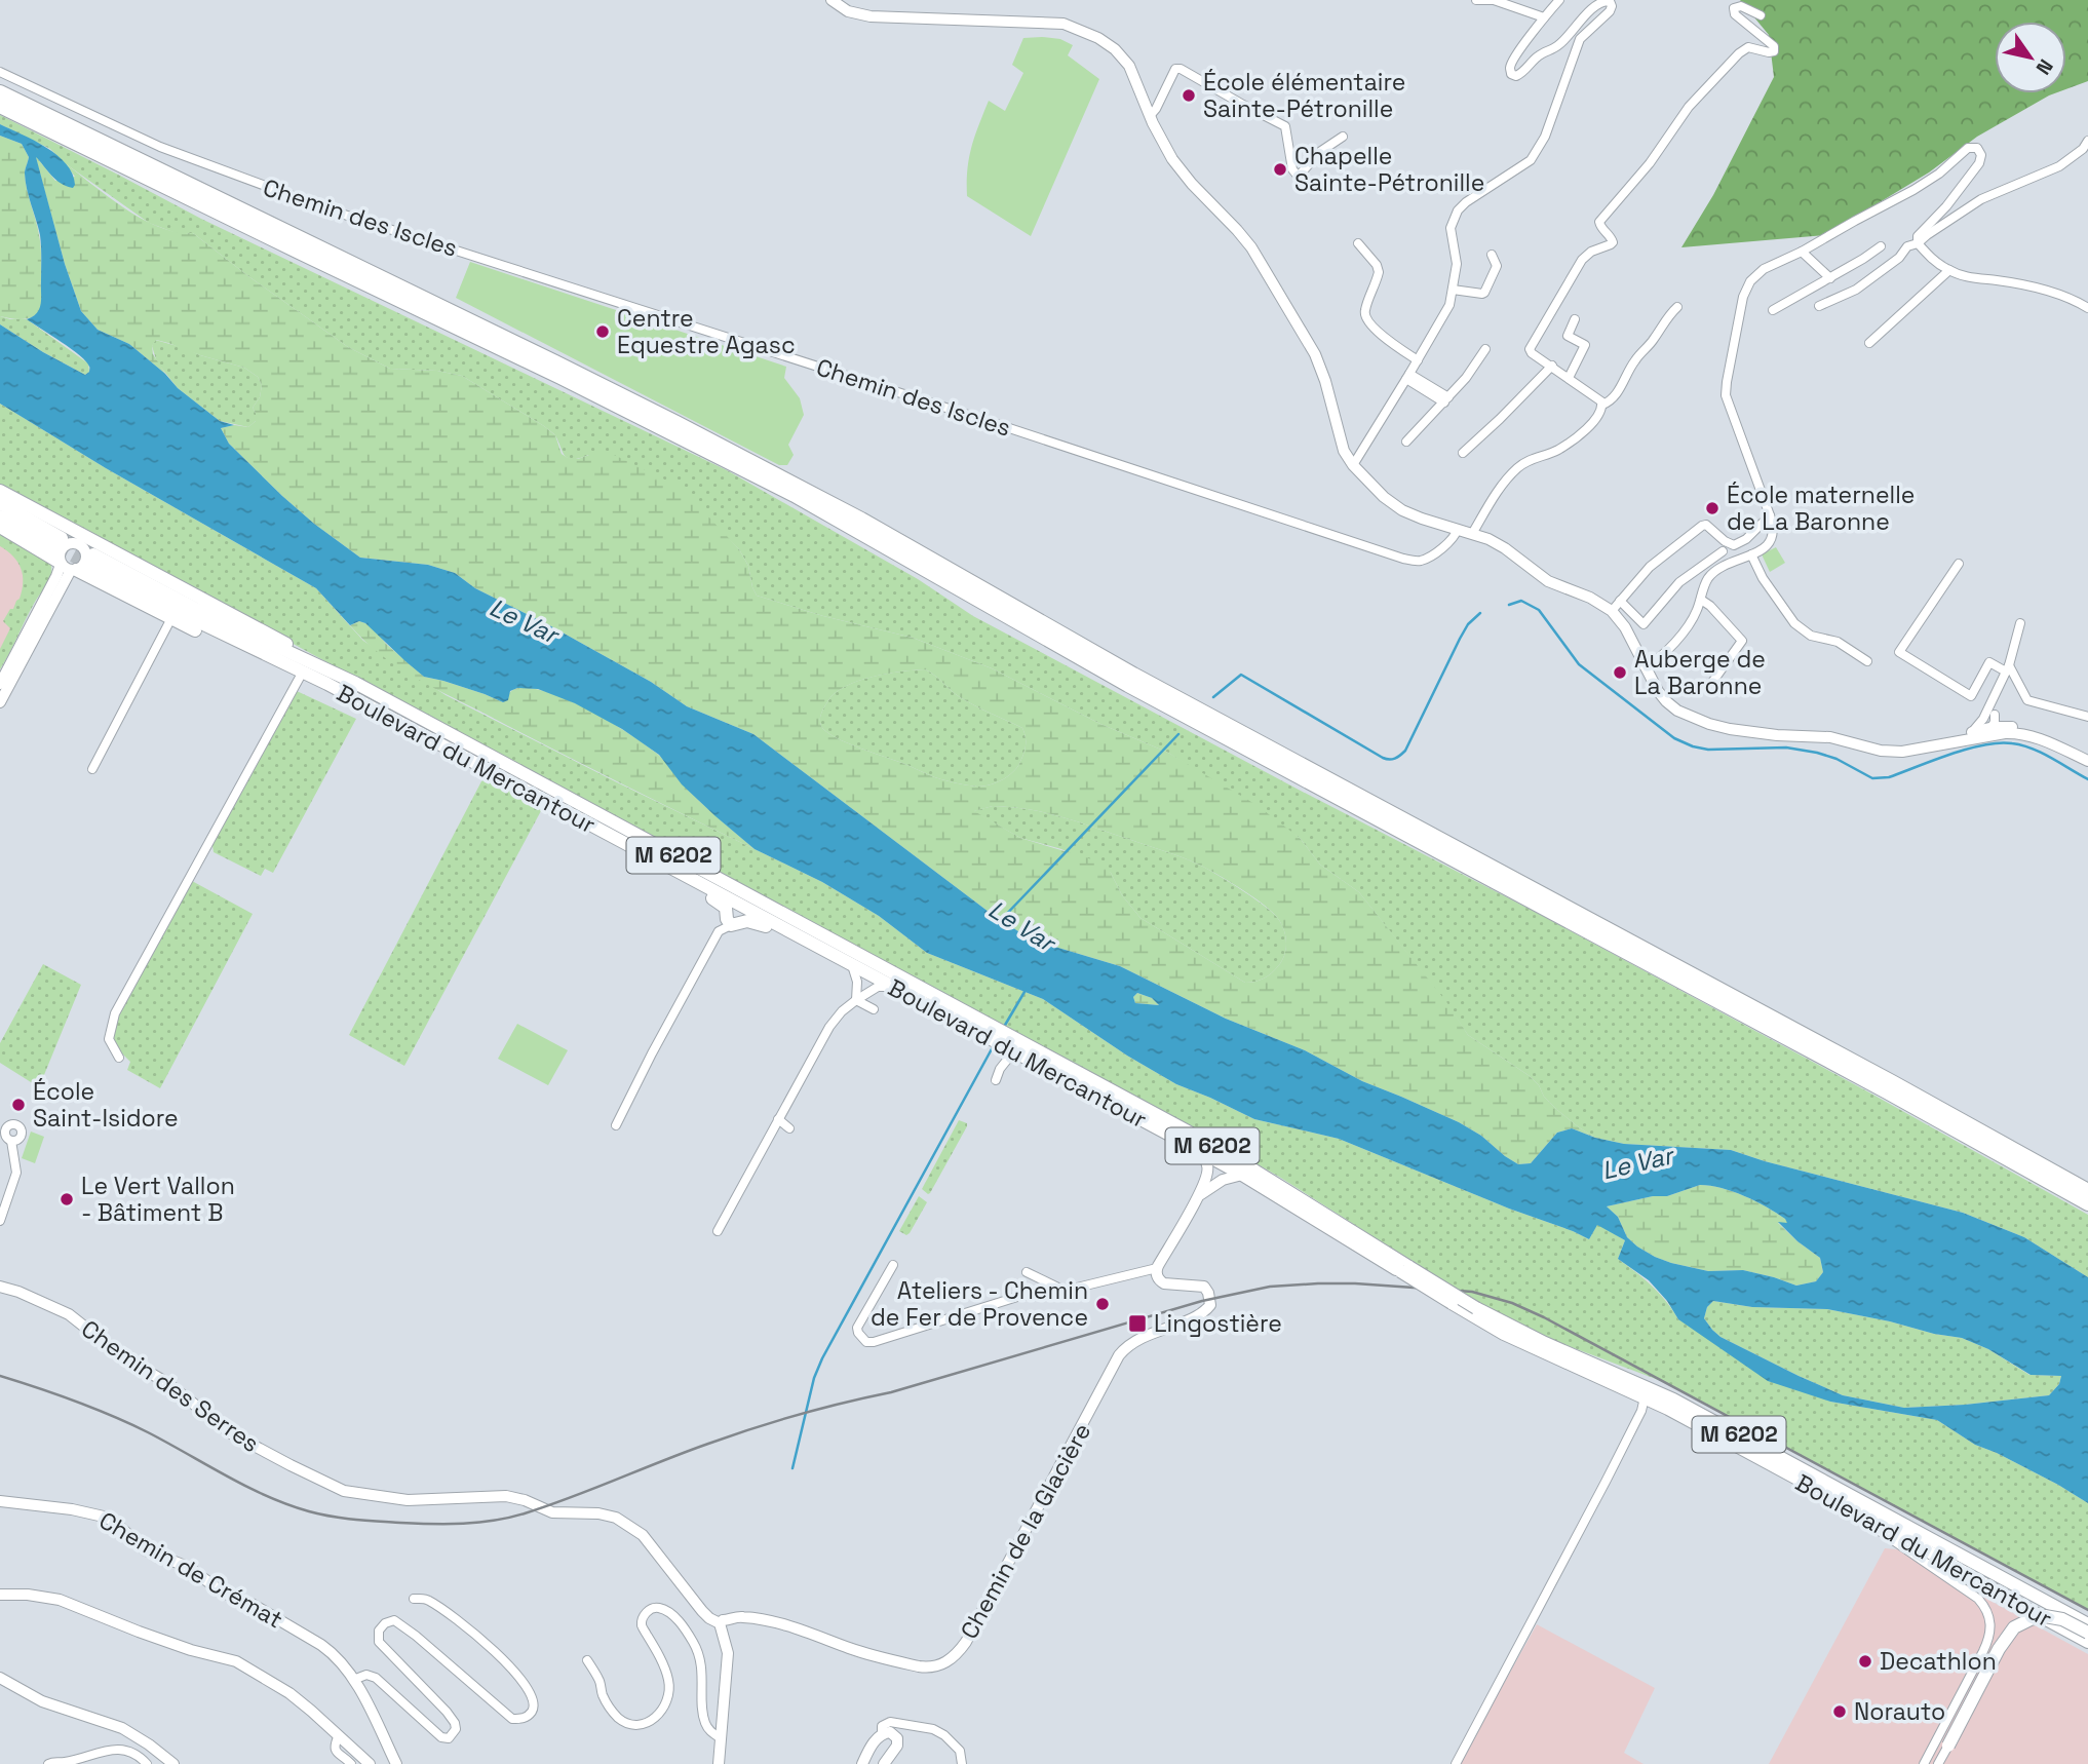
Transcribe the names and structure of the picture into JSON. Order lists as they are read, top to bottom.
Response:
{
  "streets": {
    "main road": ["Boulevard du Mercantour", "M 6202"],
    "street": [
      "Chemin des Iscles",
      "Chemin des Serres",
      "Chemin de la Glacière",
      "Chemin de Crémat"
    ]
  },
  "crossings": [
    ["Chemin des Serres", "Chemin de la Glacière"]
  ],
  "water": ["Le Var"],
  "places": {
    "other": [
      "École élémentaire Sainte-Pétronille",
      "Chapelle Sainte-Pétronille",
      "Centre Equestre Agasc",
      "École maternelle de La Baronne",
      "Auberge de La Baronne",
      "École Saint-Isidore",
      "Le Vert Vallon - Bâtiment B",
      "Ateliers - Chemin de Fer de Provence",
      "Decathlon",
      "Norauto"
    ],
    "transit": ["Lingostière"]
  },
  "north": "bottom right"
}
